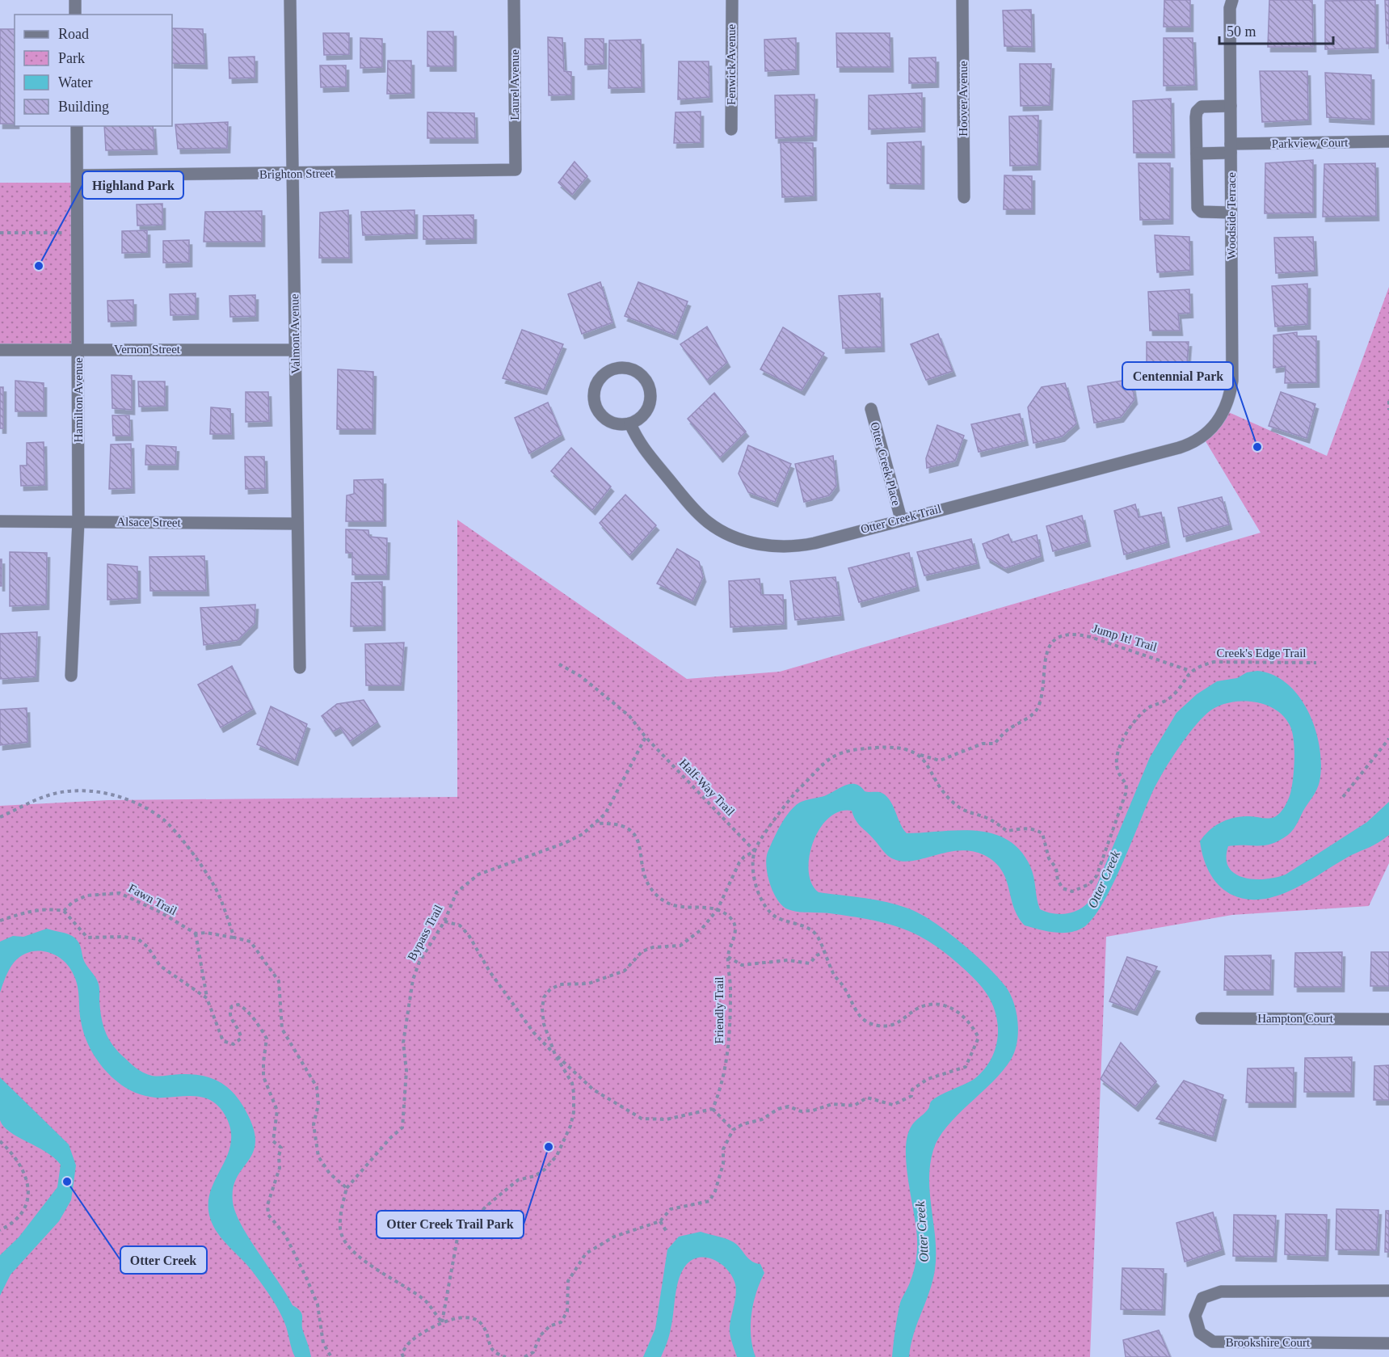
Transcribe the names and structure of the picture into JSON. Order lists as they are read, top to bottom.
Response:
{
  "streets": {
    "street": [
      "Fenwick Avenue",
      "Laurel Avenue",
      "Hoover Avenue",
      "Parkview Court",
      "Brighton Street",
      "Woodside Terrace",
      "Valmont Avenue",
      "Vernon Street",
      "Hamilton Avenue",
      "Otter Creek Place",
      "Otter Creek Trail",
      "Alsace Street",
      "Hampton Court",
      "Brookshire Court"
    ],
    "path": [
      "Jump It! Trail",
      "Creek's Edge Trail",
      "Half-Way Trail",
      "Fawn Trail",
      "Bypass Trail",
      "Friendly Trail"
    ]
  },
  "crossings": [
    ["Laurel Avenue", "Brighton Street"],
    ["Parkview Court", "Woodside Terrace"],
    ["Brighton Street", "Valmont Avenue"],
    ["Brighton Street", "Hamilton Avenue"],
    ["Woodside Terrace", "Otter Creek Trail"],
    ["Valmont Avenue", "Vernon Street"],
    ["Valmont Avenue", "Alsace Street"],
    ["Vernon Street", "Hamilton Avenue"],
    ["Hamilton Avenue", "Alsace Street"],
    ["Otter Creek Place", "Otter Creek Trail"],
    ["Jump It! Trail", "Creek's Edge Trail"],
    ["Half-Way Trail", "Bypass Trail"],
    ["Fawn Trail", "Bypass Trail"]
  ],
  "water": ["Otter Creek"],
  "places": [
    "Highland Park",
    "Centennial Park",
    "Otter Creek Trail Park",
    "Otter Creek"
  ],
  "legend": [
    "Road",
    "Park",
    "Water",
    "Building"
  ],
  "scale_bar": "50 m"
}
